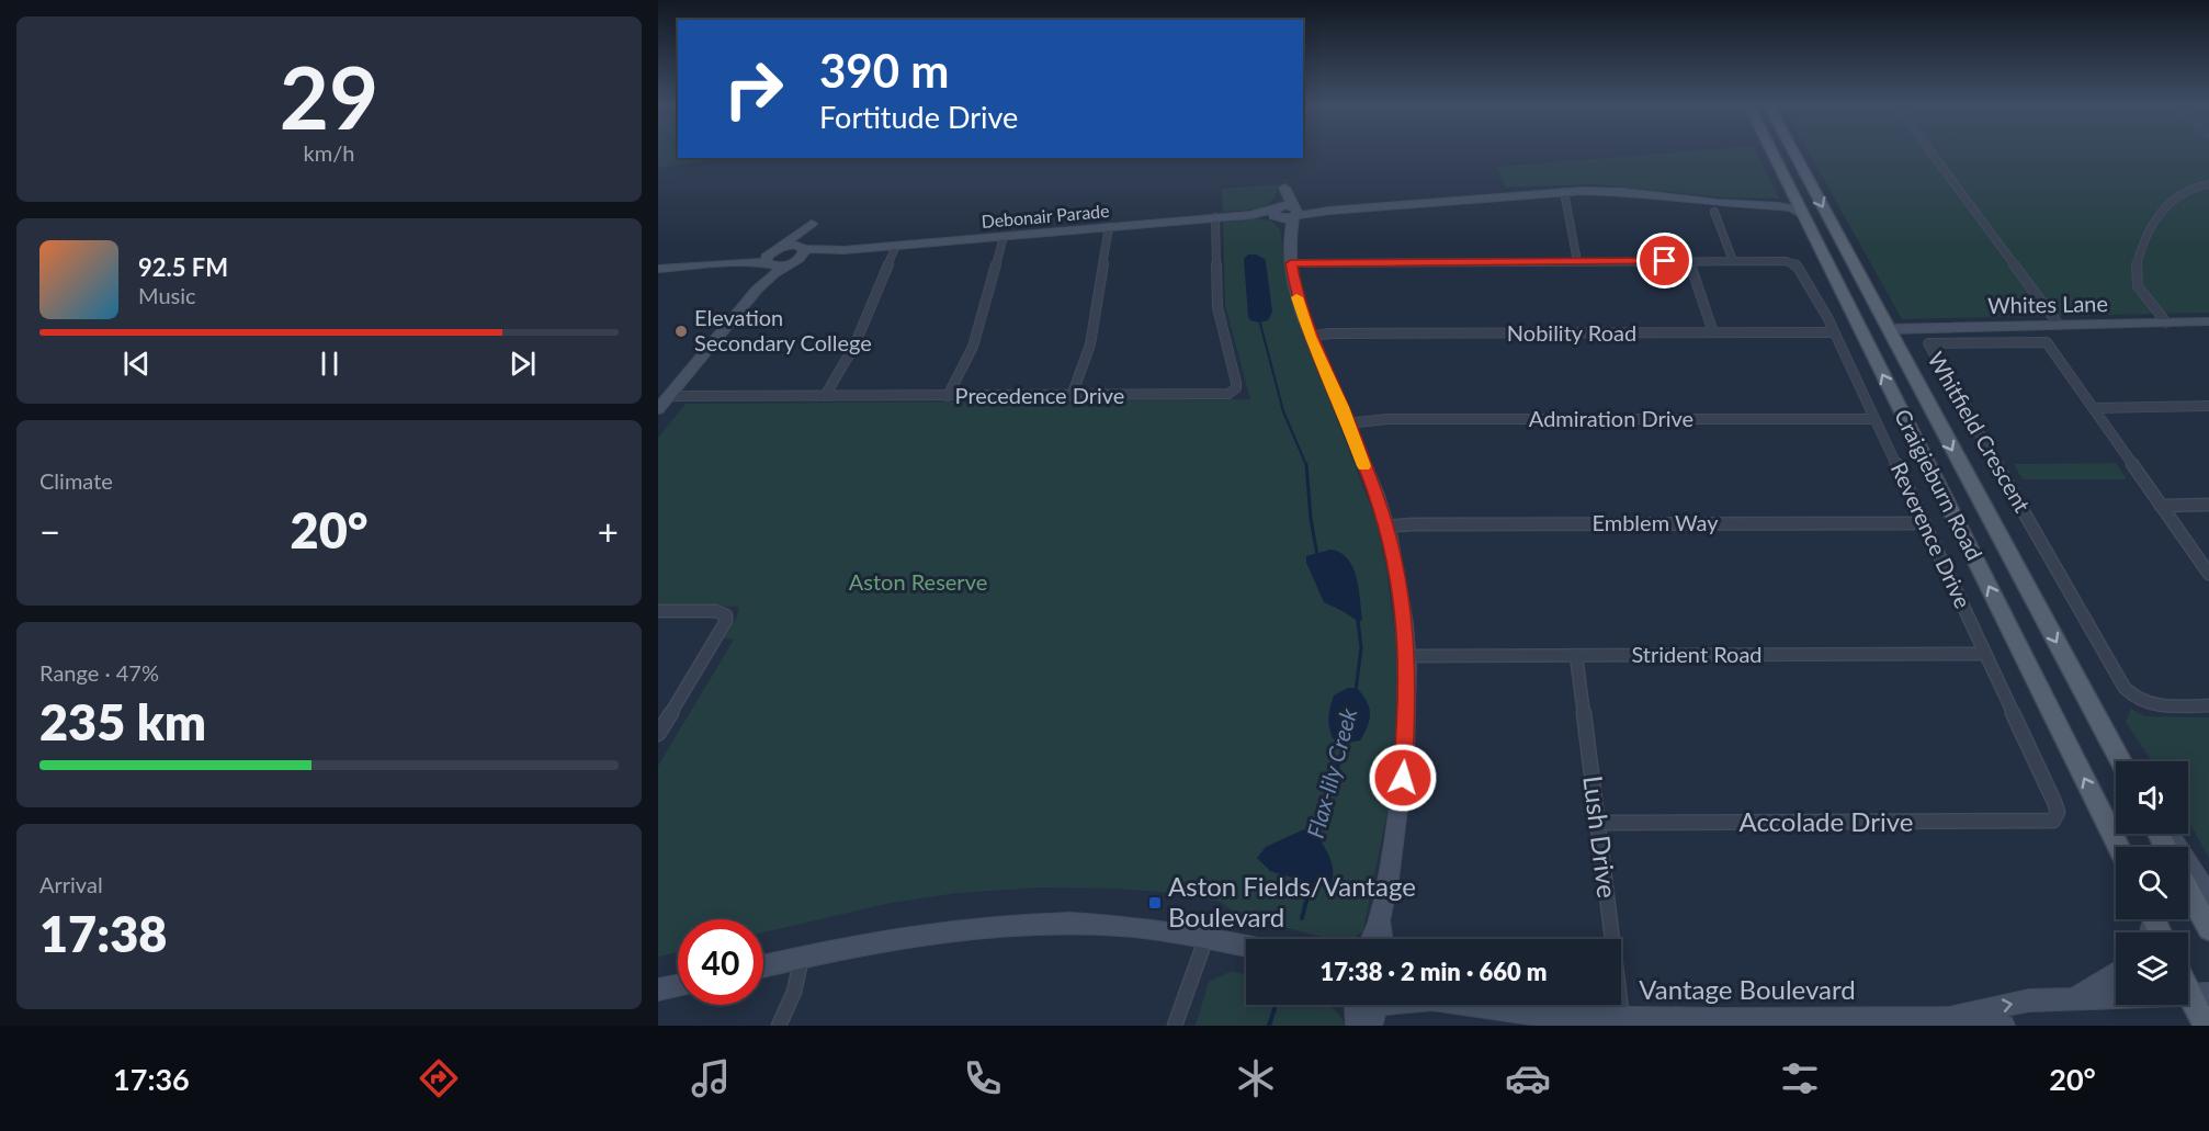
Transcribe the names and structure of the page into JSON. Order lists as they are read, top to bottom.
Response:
{
  "streets": {
    "main road": ["Craigieburn Road"],
    "street": [
      "Debonair Parade",
      "Whites Lane",
      "Nobility Road",
      "Precedence Drive",
      "Admiration Drive",
      "Whitfield Crescent",
      "Emblem Way",
      "Reverence Drive",
      "Strident Road",
      "Accolade Drive",
      "Lush Drive",
      "Vantage Boulevard"
    ]
  },
  "crossings": [
    ["Debonair Parade", "Precedence Drive"],
    ["Whites Lane", "Craigieburn Road"],
    ["Nobility Road", "Reverence Drive"],
    ["Admiration Drive", "Reverence Drive"],
    ["Emblem Way", "Reverence Drive"],
    ["Reverence Drive", "Strident Road"],
    ["Reverence Drive", "Accolade Drive"],
    ["Strident Road", "Lush Drive"],
    ["Accolade Drive", "Lush Drive"],
    ["Lush Drive", "Vantage Boulevard"]
  ],
  "water": ["Flax-lily Creek"],
  "parks": ["Aston Reserve"],
  "places": {
    "other": ["Elevation Secondary College"],
    "transit": ["Aston Fields/Vantage Boulevard"]
  },
  "page": {
    "tile": [
      ["29", "km/h"],
      "Climate",
      ["Range · 47%", "235 km"],
      ["Arrival", "17:38"]
    ],
    "turn": ["390 m", "Fortitude Drive"],
    "song": ["92.5 FM", "Music"],
    "heat": ["−", "20°", "+"],
    "limit": "40",
    "trip": "17:38 · 2 min · 660 m",
    "tabs": ["17:36", "20°"]
  }
}
